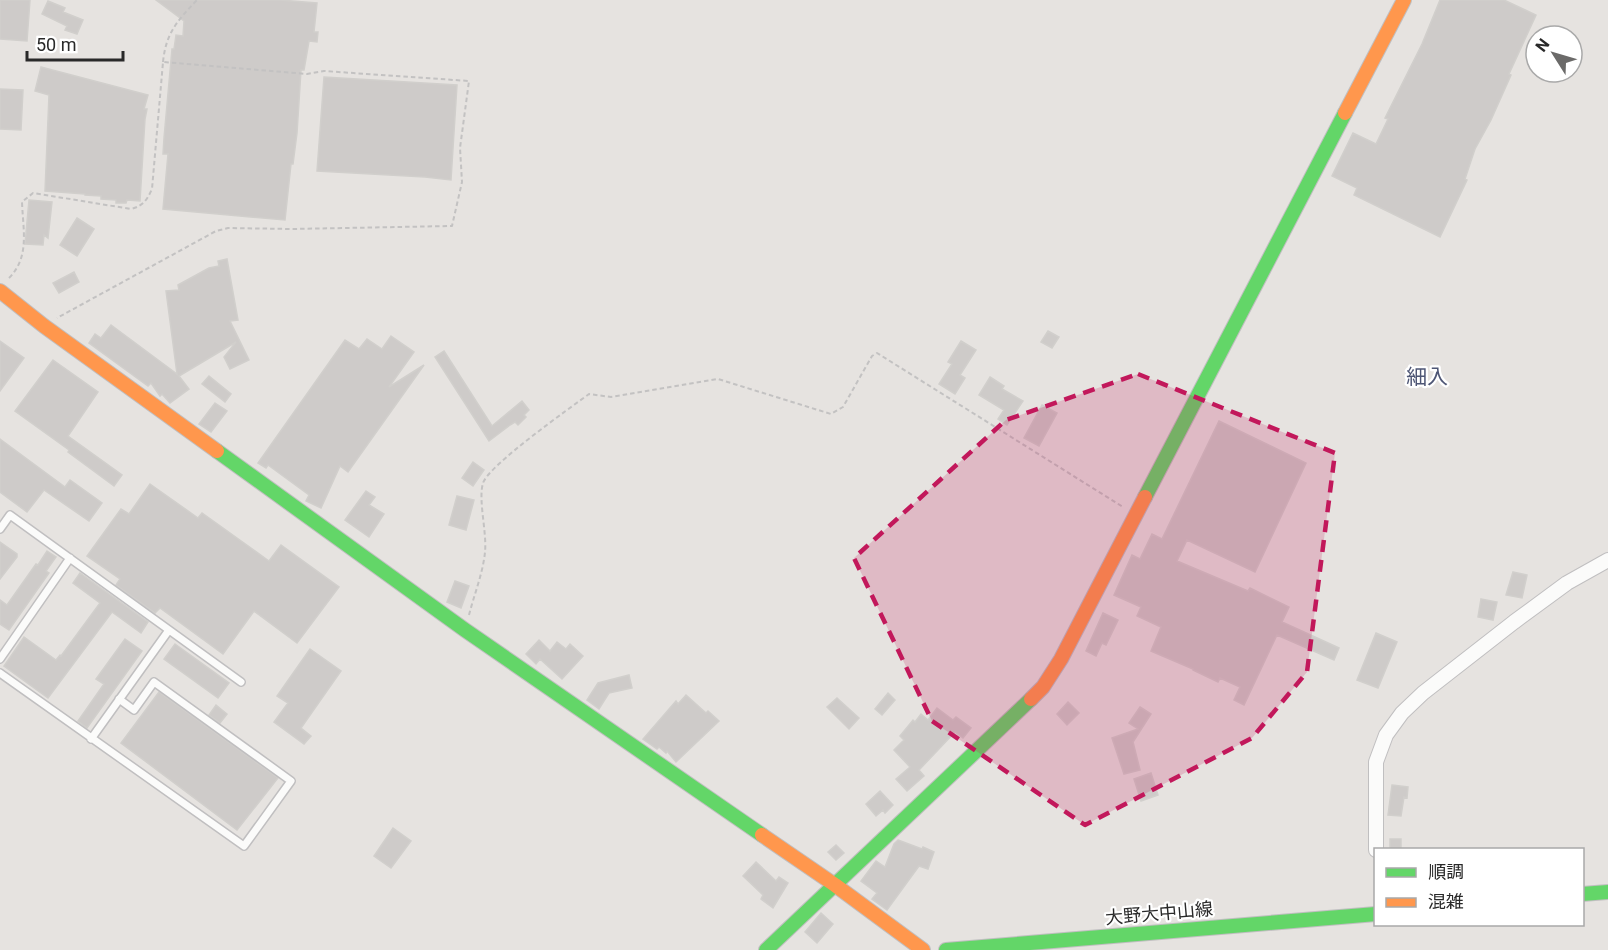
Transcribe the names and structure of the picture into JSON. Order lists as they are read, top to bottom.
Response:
{
  "streets": {
    "street": ["大野大中山線"]
  },
  "districts": ["細入"],
  "legend": ["順調", "混雑"],
  "scale_bar": "50 m",
  "north": "top left"
}
